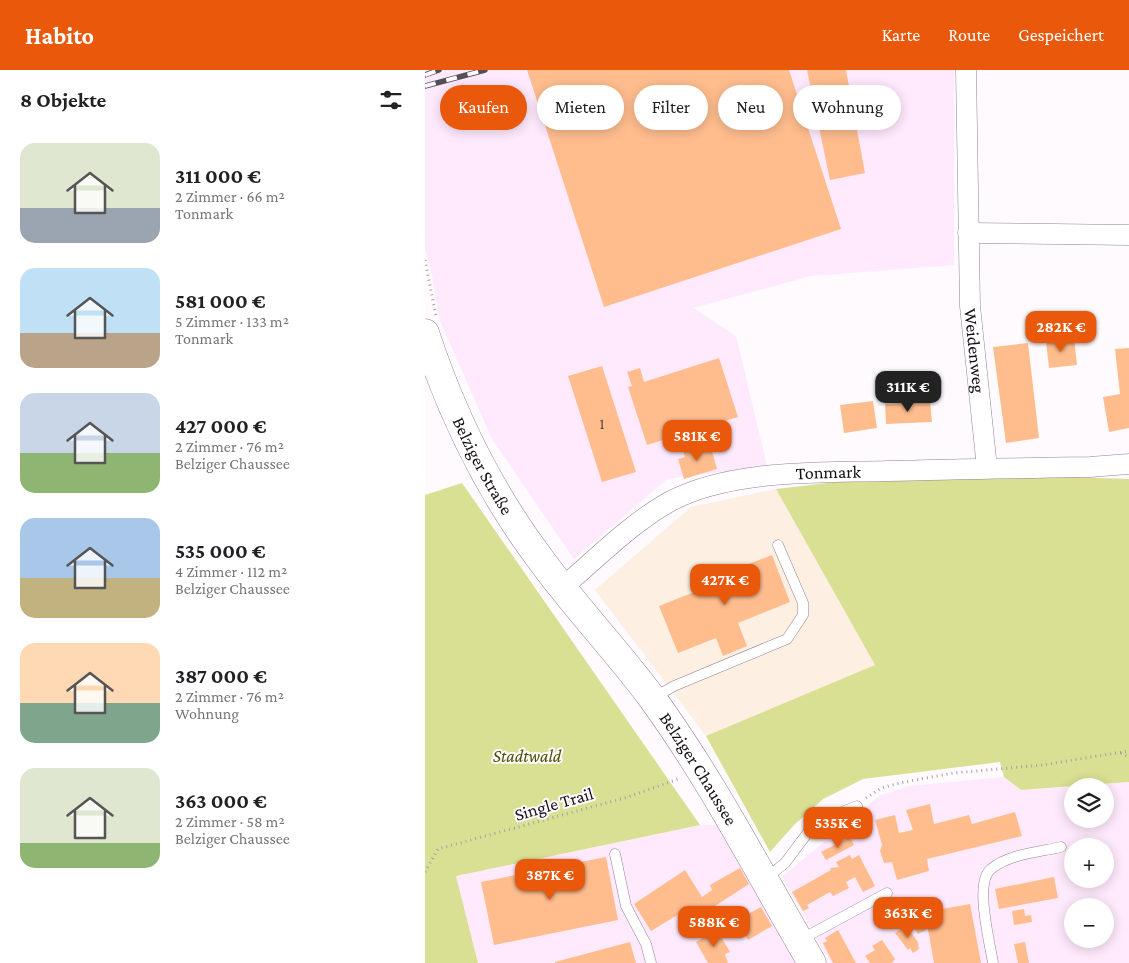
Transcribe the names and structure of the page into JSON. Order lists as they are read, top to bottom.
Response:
{
  "streets": {
    "main road": ["Belziger Straße", "Belziger Chaussee"],
    "street": ["Weidenweg", "Tonmark"],
    "path": ["Single Trail"]
  },
  "crossings": [
    ["Weidenweg", "Tonmark"],
    ["Belziger Straße", "Tonmark"],
    ["Belziger Straße", "Belziger Chaussee"],
    ["Tonmark", "Belziger Chaussee"],
    ["Belziger Chaussee", "Single Trail"]
  ],
  "parks": ["Stadtwald"],
  "house_numbers": ["1"],
  "page": {
    "header": "Habito",
    "nav": ["Karte", "Route", "Gespeichert"],
    "heading": "8 Objekte",
    "chip": [
      "Kaufen",
      "Mieten",
      "Filter",
      "Neu",
      "Wohnung"
    ],
    "list": [
      {
        "name": "311 000 €",
        "note": "2 Zimmer · 66 m² · Tonmark"
      },
      {
        "name": "581 000 €",
        "note": "5 Zimmer · 133 m² · Tonmark"
      },
      {
        "name": "427 000 €",
        "note": "2 Zimmer · 76 m² · Belziger Chaussee"
      },
      {
        "name": "535 000 €",
        "note": "4 Zimmer · 112 m² · Belziger Chaussee"
      },
      {
        "name": "387 000 €",
        "note": "2 Zimmer · 76 m² · Wohnung"
      },
      {
        "name": "363 000 €",
        "note": "2 Zimmer · 58 m² · Belziger Chaussee"
      }
    ],
    "price": [
      "282K €",
      "311K €",
      "581K €",
      "427K €",
      "535K €",
      "387K €",
      "363K €",
      "588K €"
    ],
    "map_buttons": ["+", "−"]
  }
}
